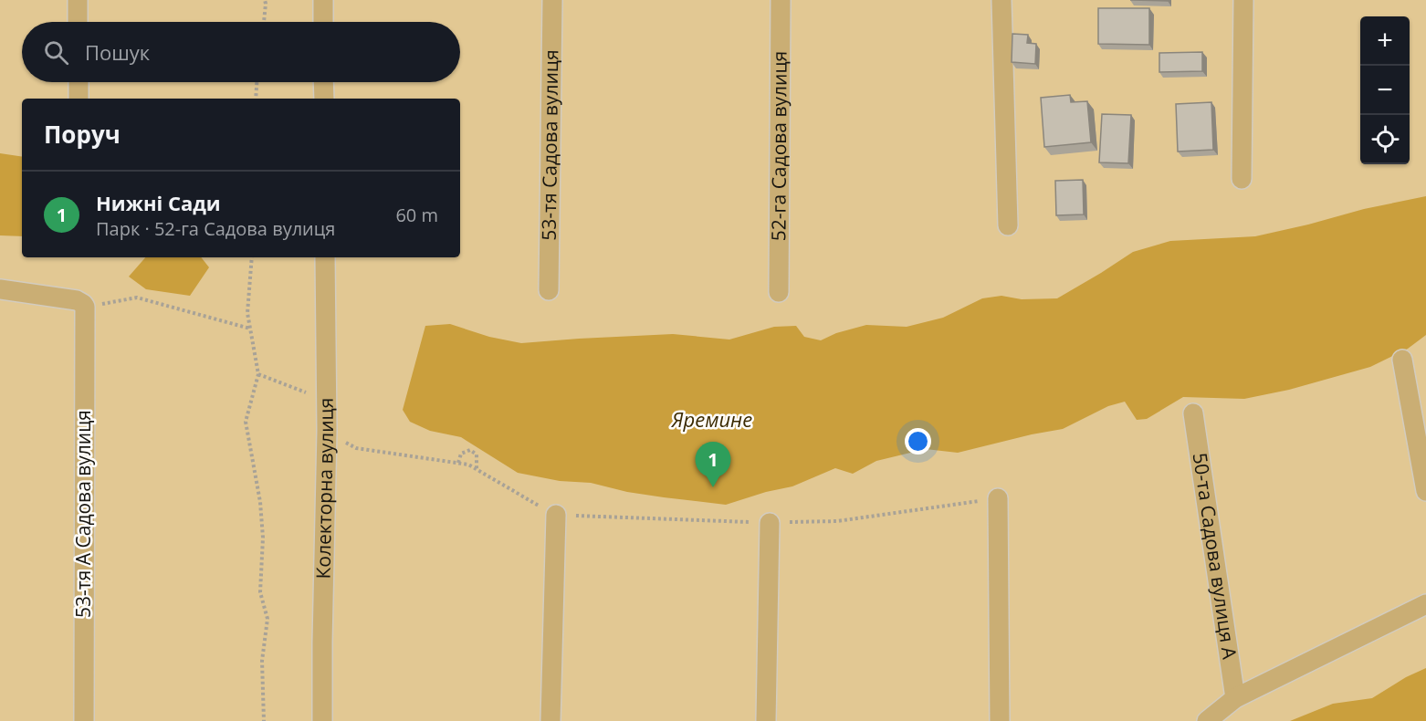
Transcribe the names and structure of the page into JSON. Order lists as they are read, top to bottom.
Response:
{
  "streets": {
    "street": [
      "53-тя Садова вулиця",
      "52-га Садова вулиця",
      "Колекторна вулиця",
      "53-тя А Садова вулиця",
      "50-та Садова вулиця А"
    ]
  },
  "water": ["Яремине"],
  "page": {
    "map_buttons": ["+", "−"],
    "search": "Пошук",
    "heading": "Поруч",
    "list": [
      {
        "mark": "1",
        "name": "Нижні Сади",
        "note": "Парк · 52-га Садова вулиця",
        "value": "60 m"
      }
    ],
    "pins": "1"
  }
}
